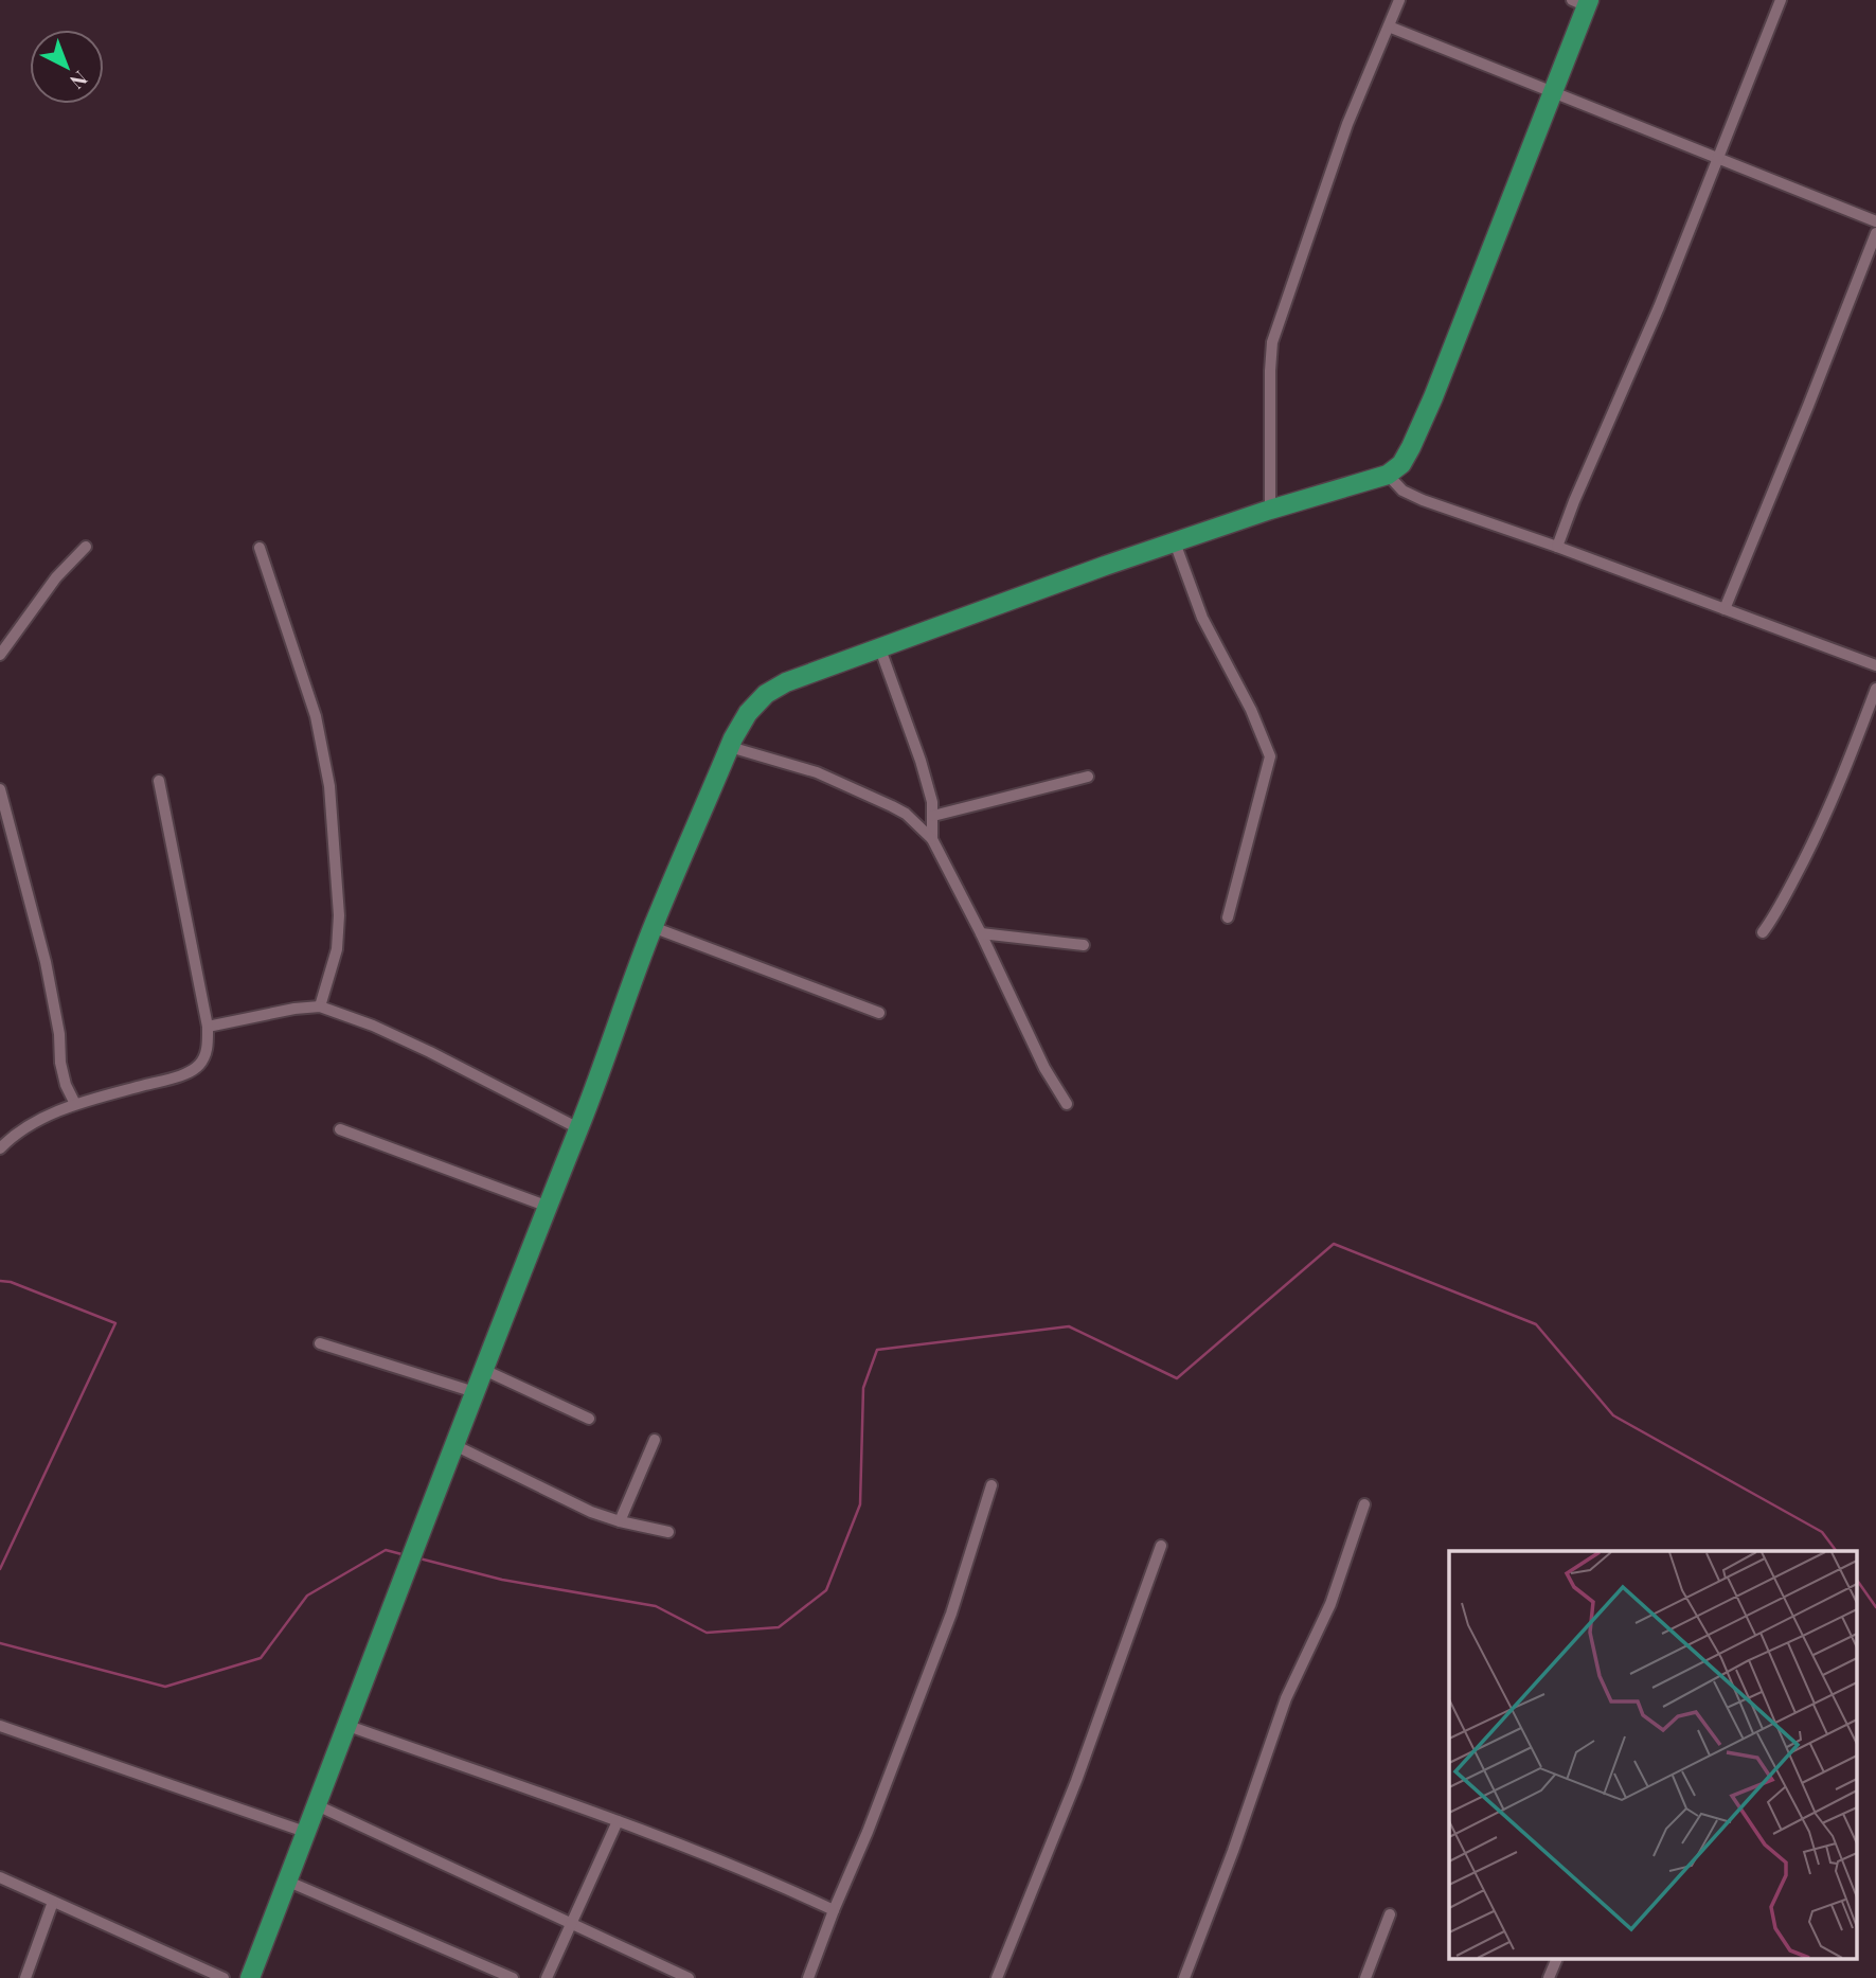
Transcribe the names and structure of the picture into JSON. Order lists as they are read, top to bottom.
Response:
{
  "north": "bottom right"
}
